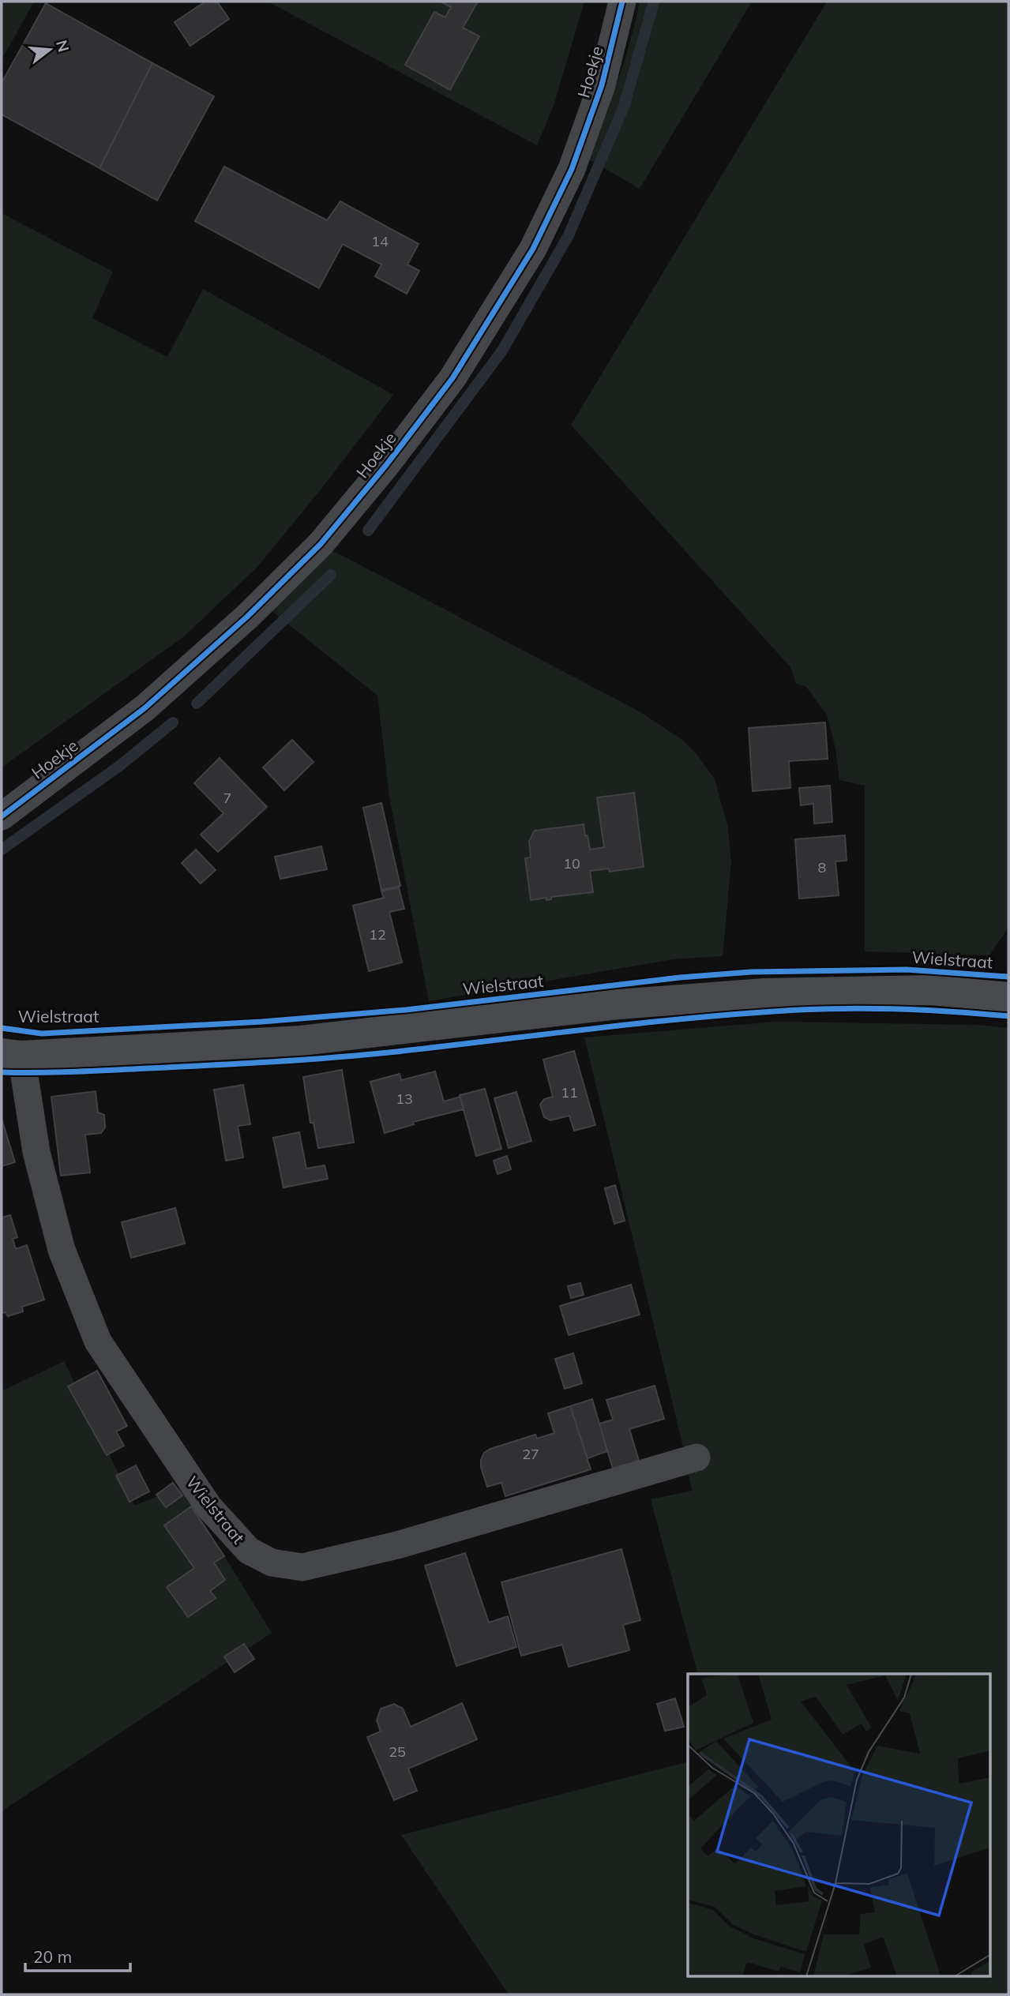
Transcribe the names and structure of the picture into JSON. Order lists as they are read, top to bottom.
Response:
{
  "streets": {
    "street": ["Hoekje", "Wielstraat"]
  },
  "house_numbers": [
    "14",
    "7",
    "10",
    "8",
    "12",
    "11",
    "13",
    "27",
    "25"
  ],
  "scale_bar": "20 m",
  "north": "right"
}
